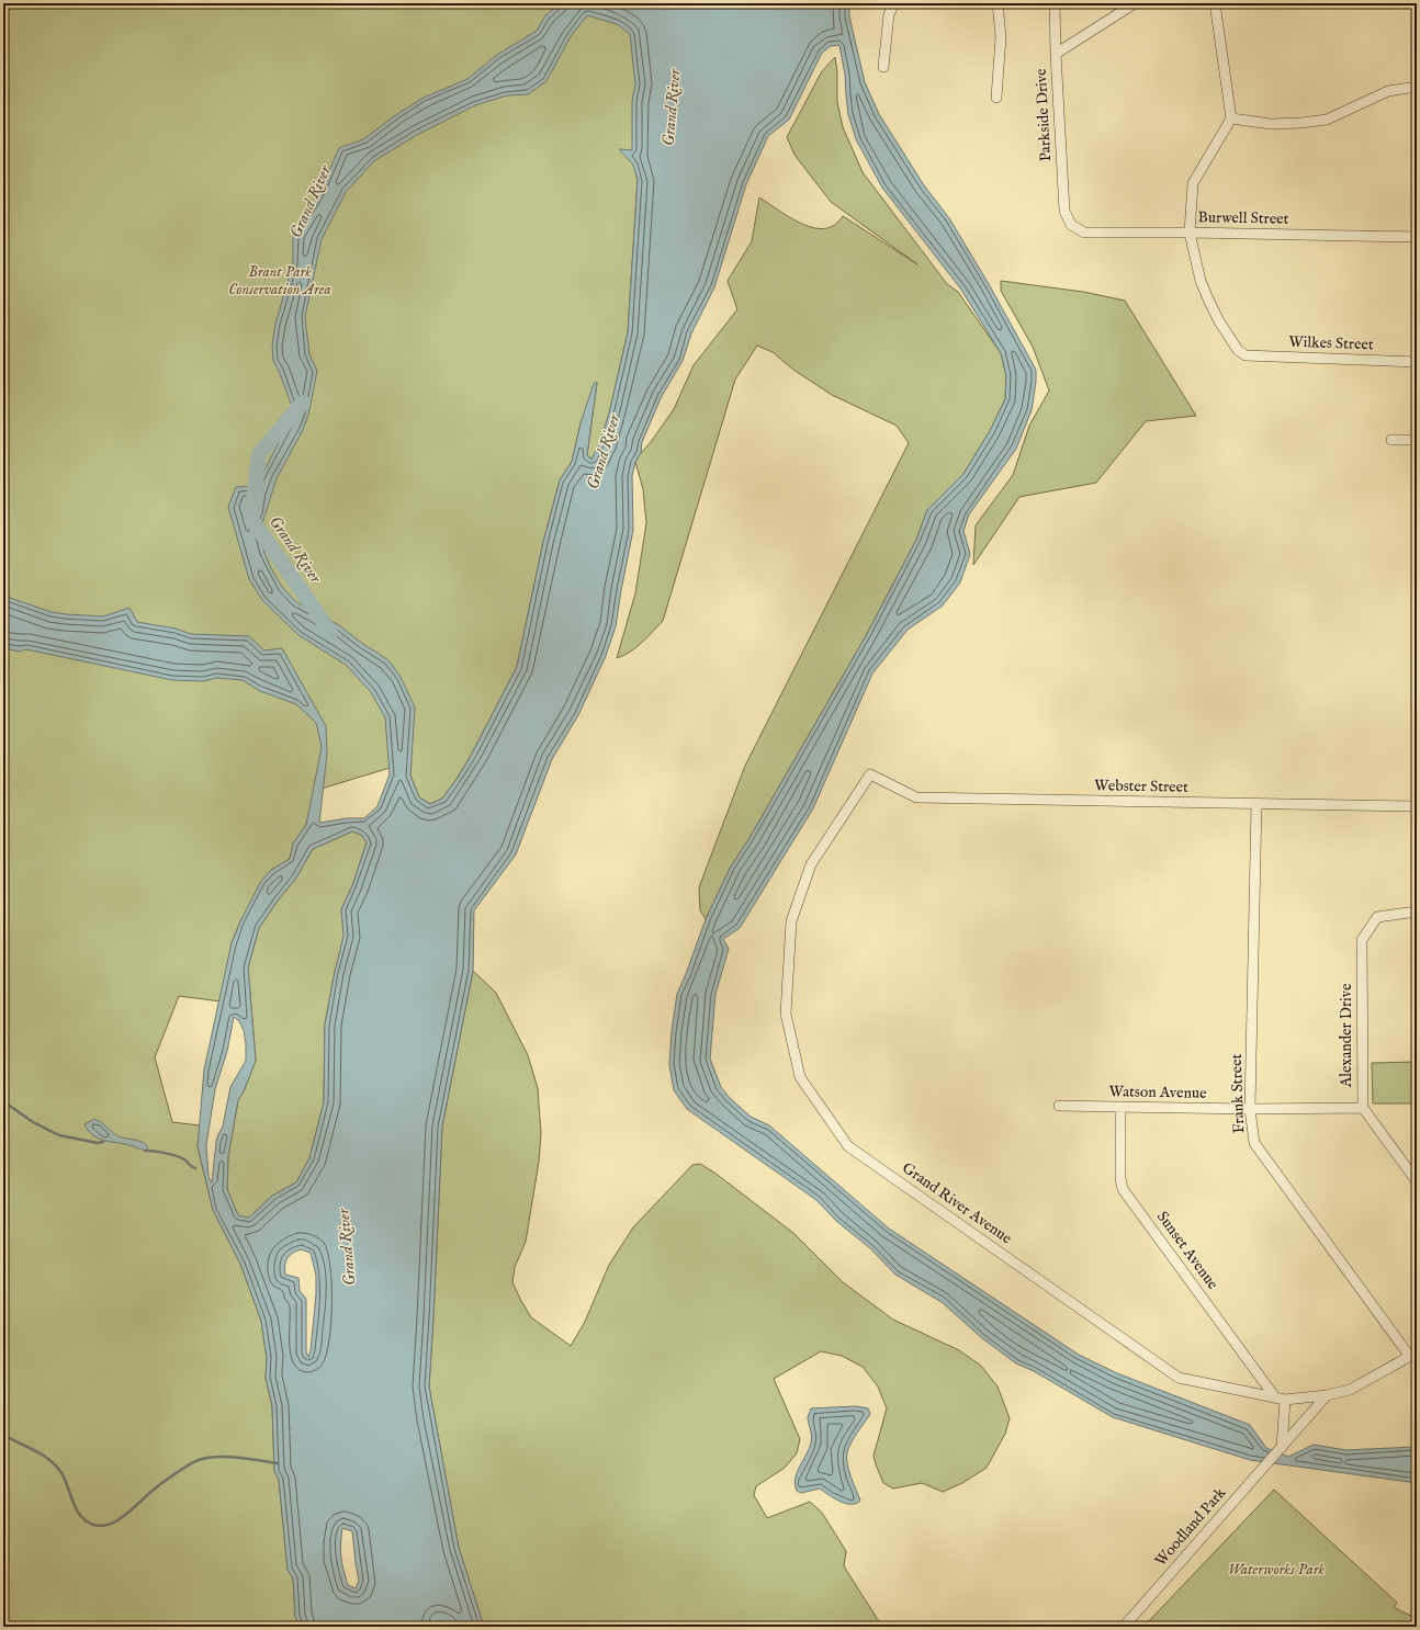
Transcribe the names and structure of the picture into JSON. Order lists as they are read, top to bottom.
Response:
{
  "streets": {
    "street": [
      "Parkside Drive",
      "Burwell Street",
      "Wilkes Street",
      "Webster Street",
      "Alexander Drive",
      "Watson Avenue",
      "Frank Street",
      "Grand River Avenue",
      "Sunset Avenue",
      "Woodland Park"
    ]
  },
  "crossings": [
    ["Parkside Drive", "Burwell Street"],
    ["Burwell Street", "Wilkes Street"],
    ["Webster Street", "Frank Street"],
    ["Webster Street", "Grand River Avenue"],
    ["Alexander Drive", "Watson Avenue"],
    ["Watson Avenue", "Frank Street"],
    ["Watson Avenue", "Sunset Avenue"],
    ["Frank Street", "Grand River Avenue"],
    ["Grand River Avenue", "Sunset Avenue"],
    ["Grand River Avenue", "Woodland Park"]
  ],
  "water": ["Grand River"],
  "parks": ["Brant Park Conservation Area", "Waterworks Park"]
}
